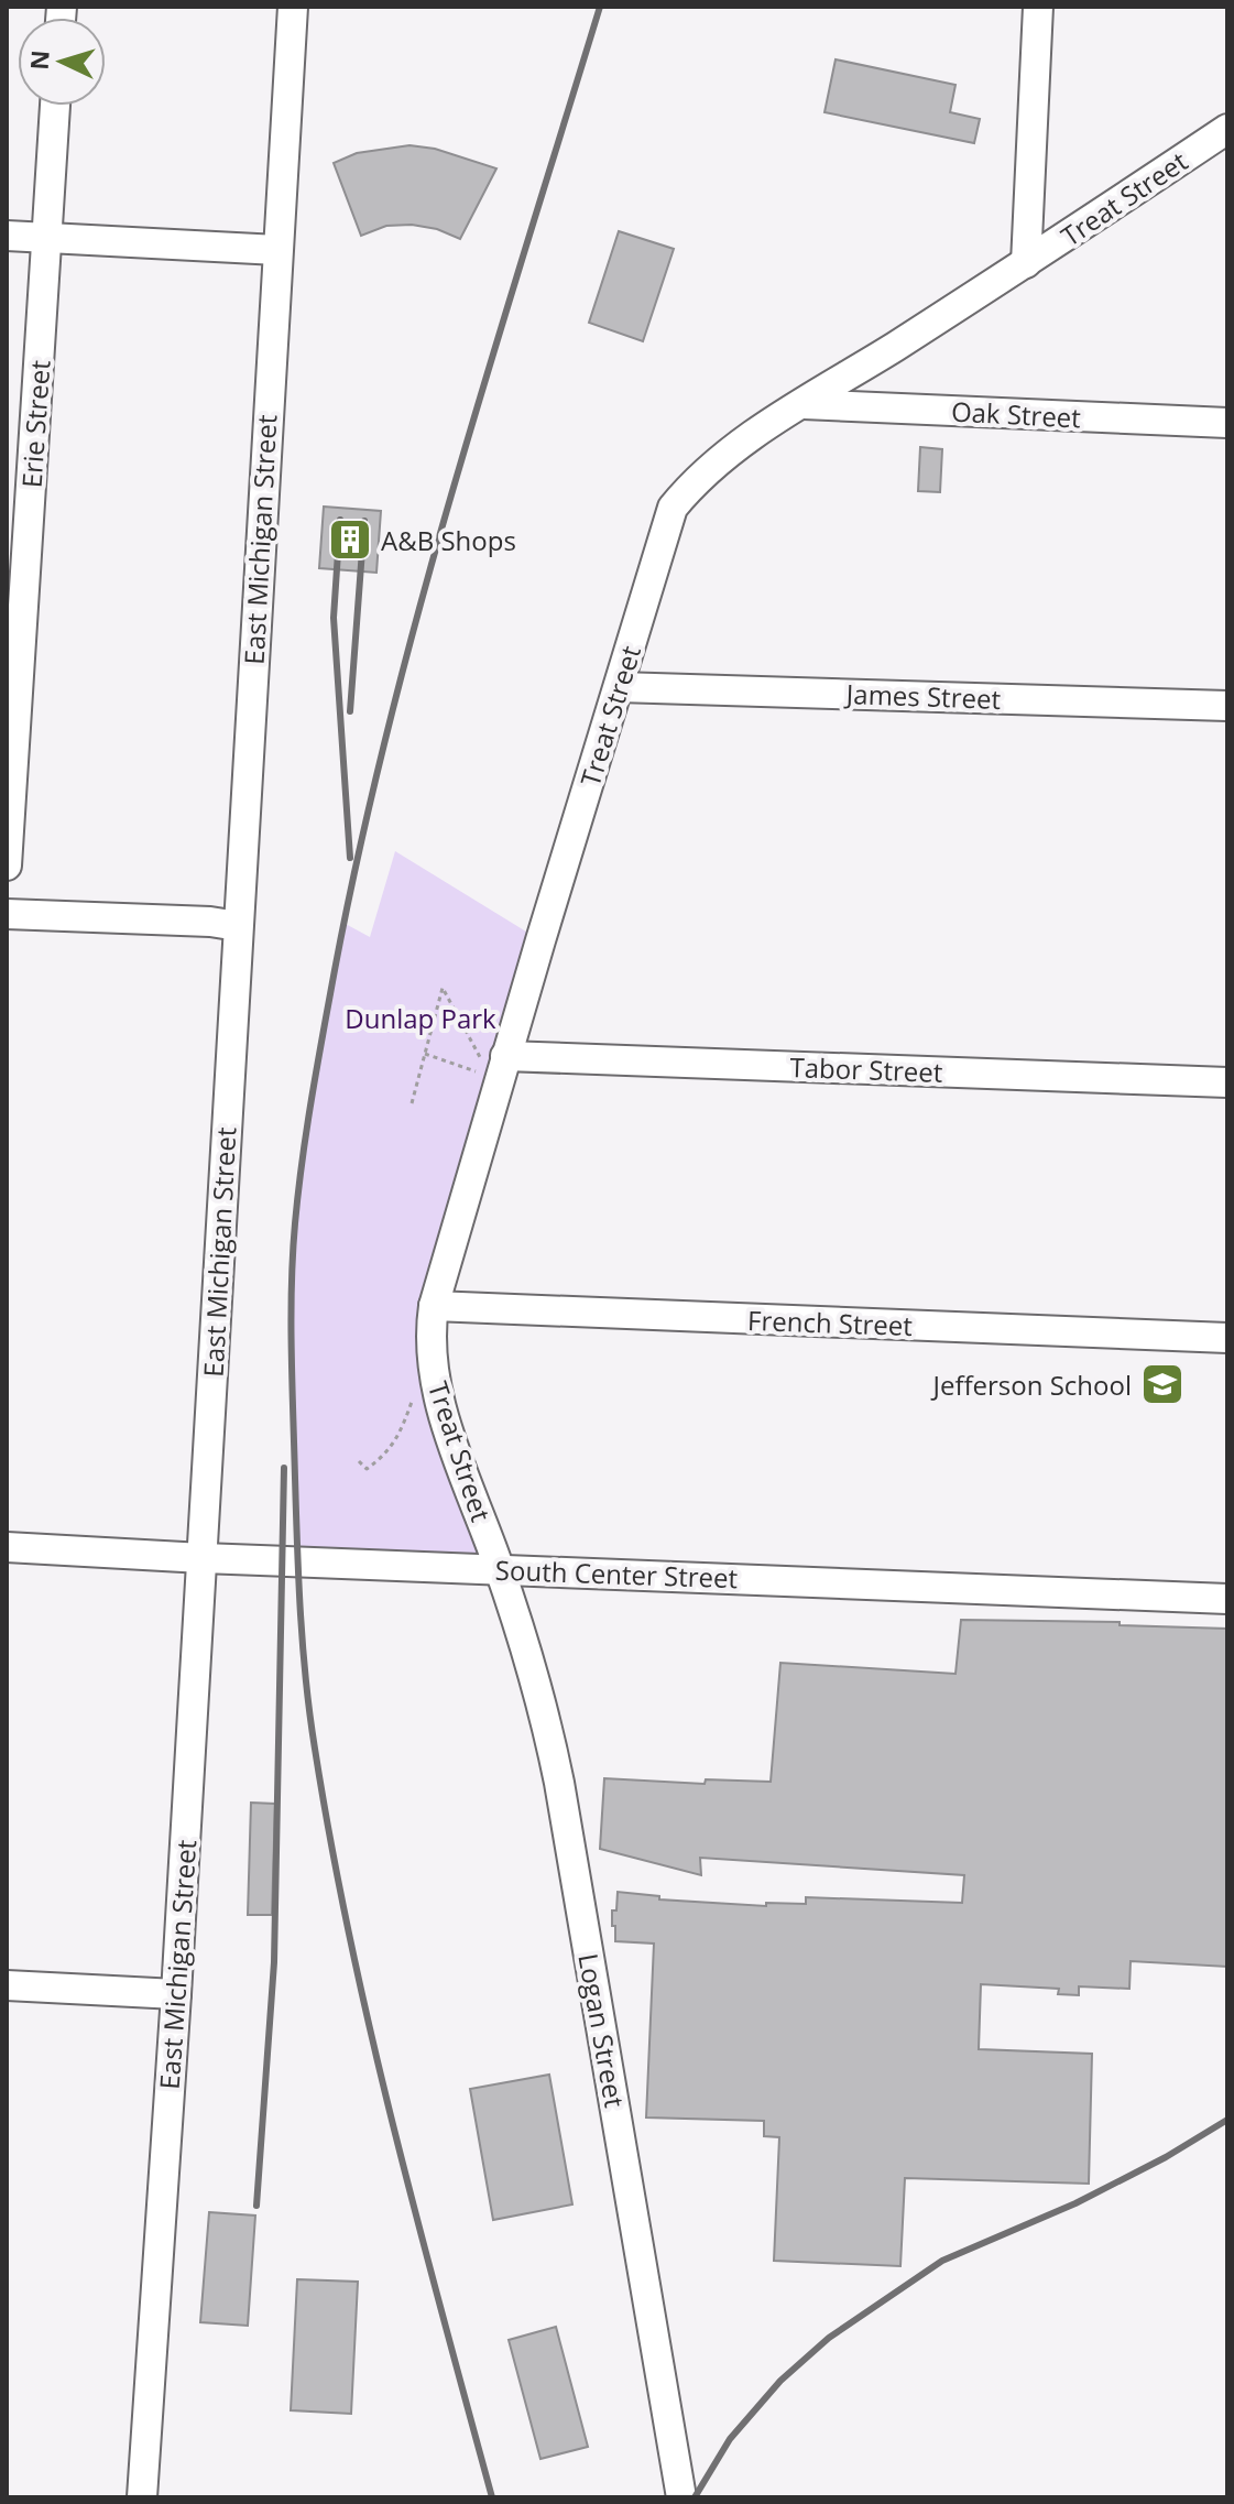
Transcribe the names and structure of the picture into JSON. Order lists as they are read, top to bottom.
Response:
{
  "streets": {
    "street": [
      "Treat Street",
      "Oak Street",
      "Erie Street",
      "East Michigan Street",
      "James Street",
      "Tabor Street",
      "French Street",
      "South Center Street",
      "Logan Street"
    ]
  },
  "crossings": [
    ["Treat Street", "Oak Street"],
    ["Treat Street", "James Street"],
    ["Treat Street", "Tabor Street"],
    ["Treat Street", "French Street"],
    ["Treat Street", "South Center Street"],
    ["Treat Street", "Logan Street"],
    ["East Michigan Street", "South Center Street"],
    ["South Center Street", "Logan Street"]
  ],
  "parks": ["Dunlap Park"],
  "places": {
    "building": ["A&B Shops"],
    "school or university": ["Jefferson School"]
  },
  "north": "left"
}
